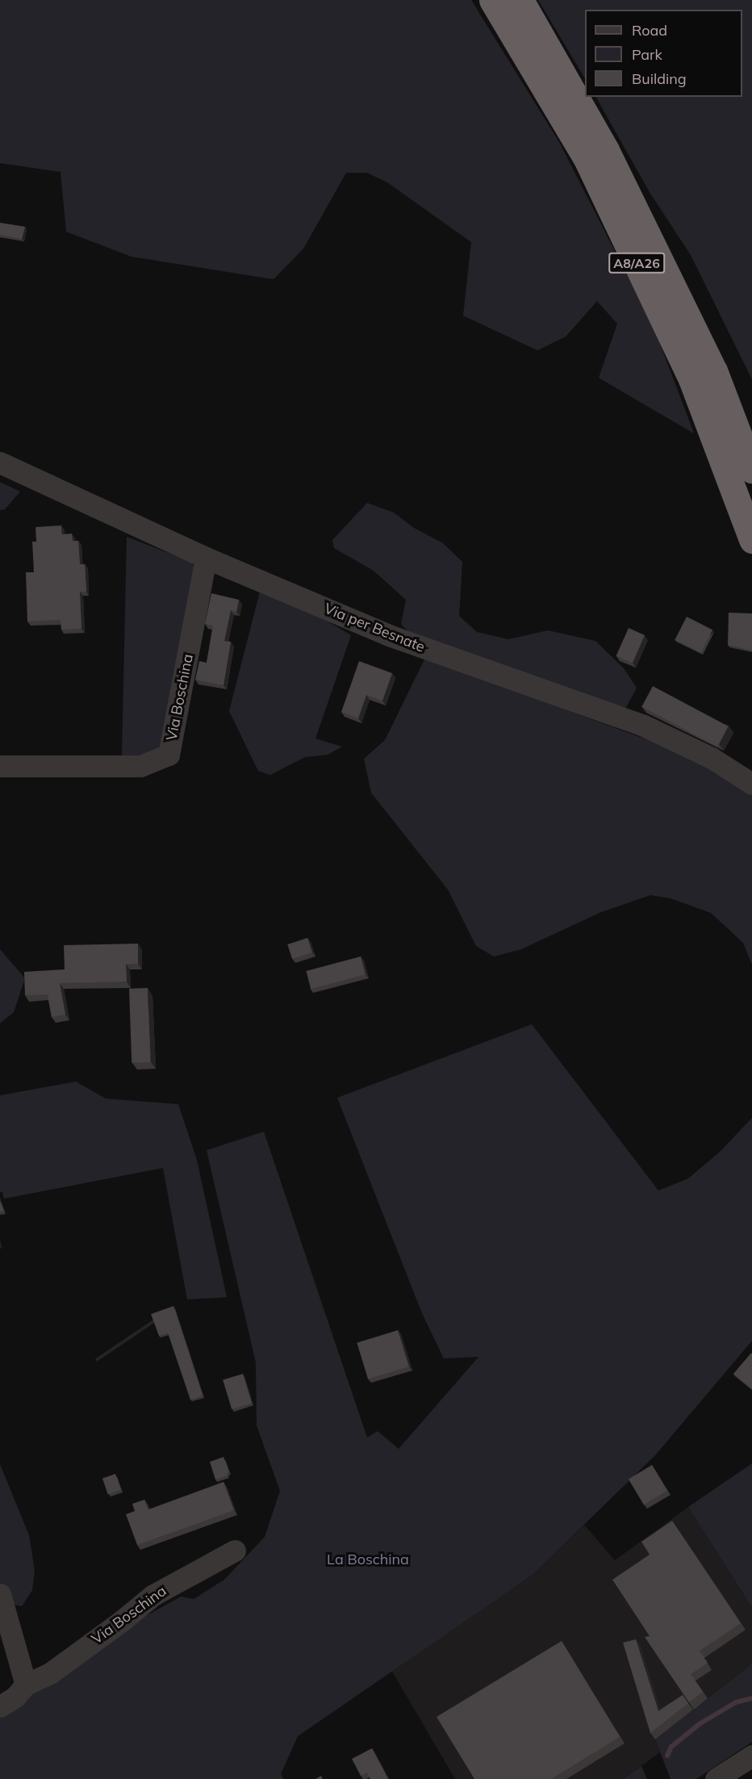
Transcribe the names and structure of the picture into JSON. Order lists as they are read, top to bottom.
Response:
{
  "streets": {
    "highway": ["A8/A26"],
    "street": ["Via per Besnate", "Via Boschina"]
  },
  "crossings": [
    ["Via per Besnate", "Via Boschina"]
  ],
  "parks": ["La Boschina"],
  "legend": ["Road", "Park", "Building"]
}
